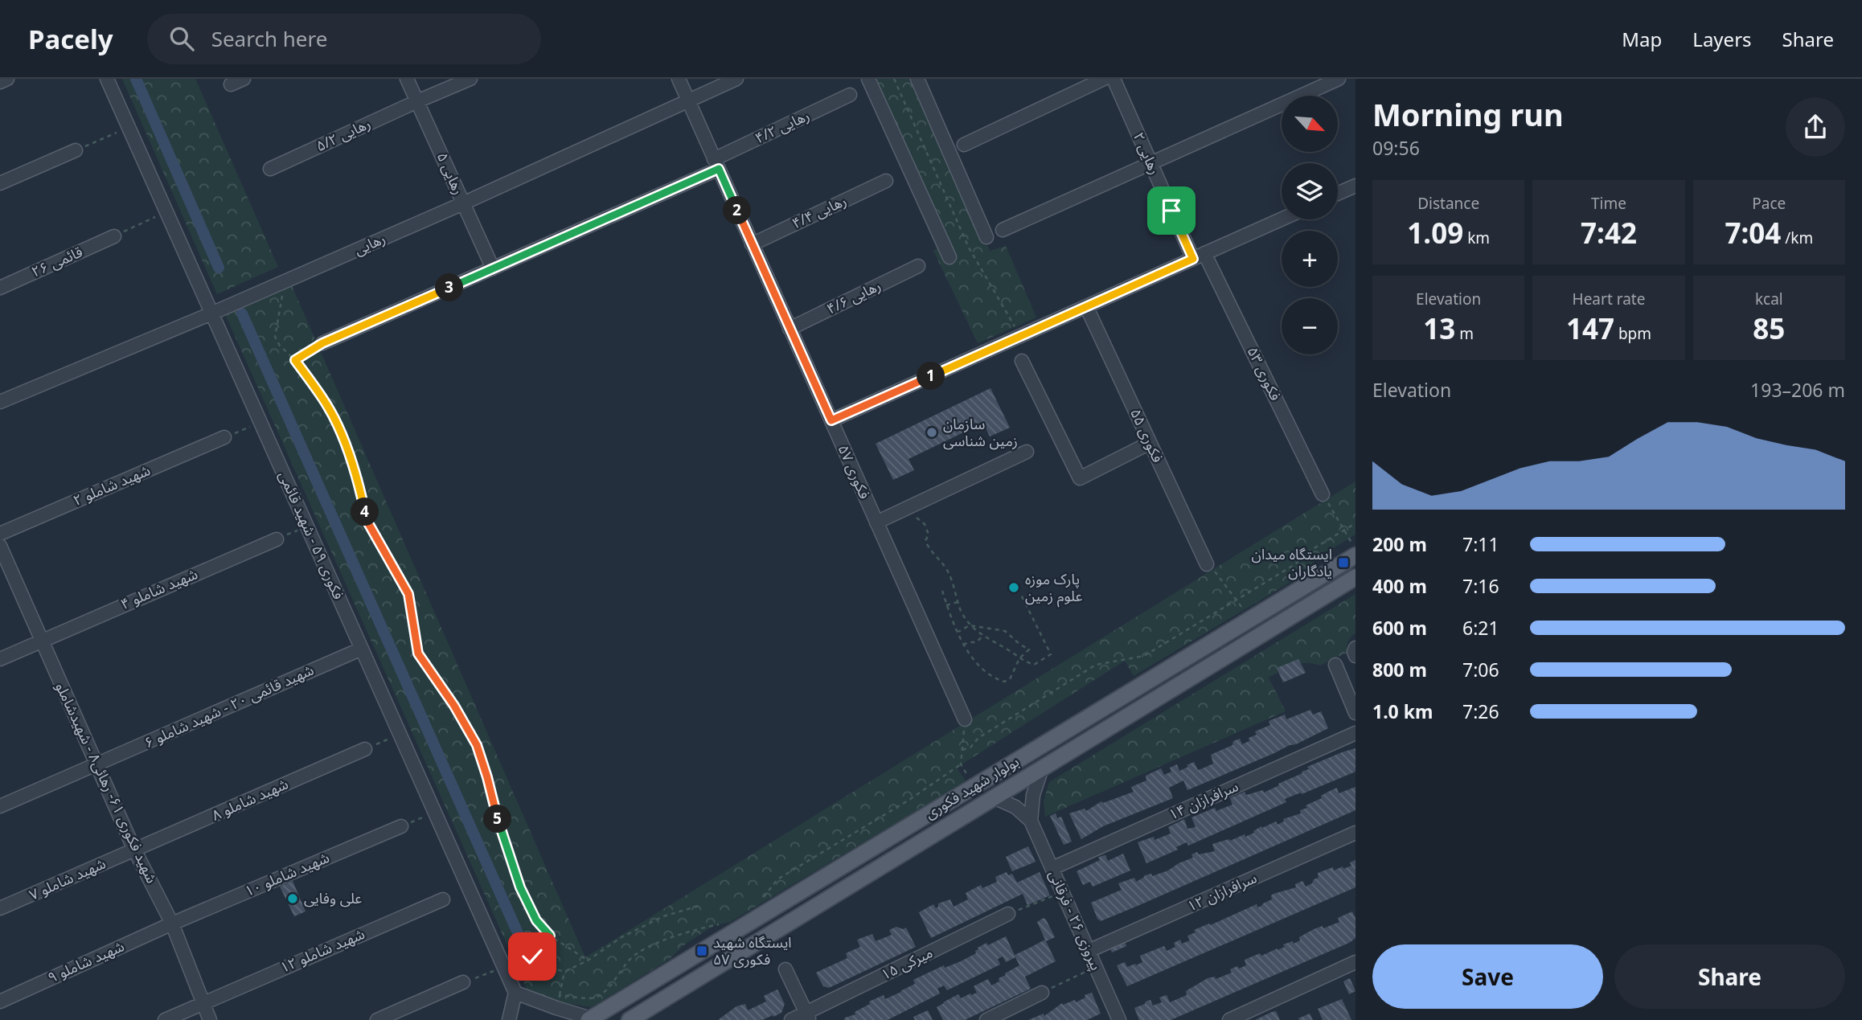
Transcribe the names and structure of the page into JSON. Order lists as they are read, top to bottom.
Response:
{
  "streets": {
    "main road": ["بولوار شهید فکوری"],
    "street": [
      "رهایی ۴/۲",
      "رهایی ۵/۲",
      "رهایی ۲",
      "رهایی ۵",
      "رهایی ۴/۴",
      "رهایی",
      "قائمی ۲۶",
      "رهایی ۴/۶",
      "فکوری ۵۳",
      "فکوری ۵۵",
      "فکوری ۵۷",
      "شهید شاملو ۲",
      "فکوری ۵۹ - شهید قائمی",
      "شهید شاملو ۴",
      "شهید قائمی ۲۰ - شهید شاملو ۶",
      "شهید فکوری ۶۱- رهائی۸ - شهیدشاملو",
      "شهید شاملو ۸",
      "سرافرازان ۱۴",
      "شهید شاملو ۱۰",
      "شهید شاملو ۷",
      "سرافرازان ۱۲",
      "پیروزی ۲۶ - فرقانی",
      "شهید شاملو ۱۲",
      "شهید شاملو ۹",
      "میرکی ۱۵"
    ]
  },
  "crossings": [
    ["رهایی ۴/۲", "رهایی ۵"],
    ["رهایی ۴/۲", "فکوری ۵۷"],
    ["رهایی ۵/۲", "رهایی ۵"],
    ["رهایی ۲", "فکوری ۵۳"],
    ["رهایی ۵", "رهایی"],
    ["رهایی ۴/۴", "فکوری ۵۷"],
    ["رهایی", "فکوری ۵۷"],
    ["رهایی", "فکوری ۵۹ - شهید قائمی"],
    ["رهایی ۴/۶", "فکوری ۵۷"],
    ["فکوری ۵۹ - شهید قائمی", "شهید قائمی ۲۰ - شهید شاملو ۶"],
    ["شهید شاملو ۴", "شهید فکوری ۶۱- رهائی۸ - شهیدشاملو"],
    ["شهید قائمی ۲۰ - شهید شاملو ۶", "شهید فکوری ۶۱- رهائی۸ - شهیدشاملو"],
    ["شهید فکوری ۶۱- رهائی۸ - شهیدشاملو", "شهید شاملو ۸"],
    ["شهید فکوری ۶۱- رهائی۸ - شهیدشاملو", "شهید شاملو ۱۰"],
    ["شهید فکوری ۶۱- رهائی۸ - شهیدشاملو", "شهید شاملو ۷"],
    ["شهید فکوری ۶۱- رهائی۸ - شهیدشاملو", "شهید شاملو ۱۲"],
    ["شهید فکوری ۶۱- رهائی۸ - شهیدشاملو", "شهید شاملو ۹"],
    ["شهید شاملو ۸", "شهید شاملو ۷"],
    ["سرافرازان ۱۴", "پیروزی ۲۶ - فرقانی"],
    ["شهید شاملو ۱۰", "شهید شاملو ۹"],
    ["سرافرازان ۱۲", "پیروزی ۲۶ - فرقانی"]
  ],
  "places": {
    "other": ["سازمان زمین شناسی", "پارک موزه علوم زمین", "علی وفایی"],
    "transit": ["ایستگاه میدان یادگاران", "ایستگاه شهید فکوری ۵۷"]
  },
  "north": "bottom right",
  "page": {
    "header": "Pacely",
    "search": "Search here",
    "nav": ["Map", "Layers", "Share"],
    "heading": ["Morning run", "09:56"],
    "map_buttons": ["+", "−"],
    "stats": [
      ["Distance", "1.09 km"],
      ["Time", "7:42"],
      ["Pace", "7:04 /km"],
      ["Elevation", "13 m"],
      ["Heart rate", "147 bpm"],
      ["kcal", "85"]
    ],
    "pins": [
      "2",
      "3",
      "1",
      "4",
      "5"
    ],
    "chart": ["Elevation", "193–206 m"],
    "list": [
      {
        "name": "200 m",
        "note": "7:11"
      },
      {
        "name": "400 m",
        "note": "7:16"
      },
      {
        "name": "600 m",
        "note": "6:21"
      },
      {
        "name": "800 m",
        "note": "7:06"
      },
      {
        "name": "1.0 km",
        "note": "7:26"
      }
    ],
    "buttons": ["Save", "Share"]
  }
}
